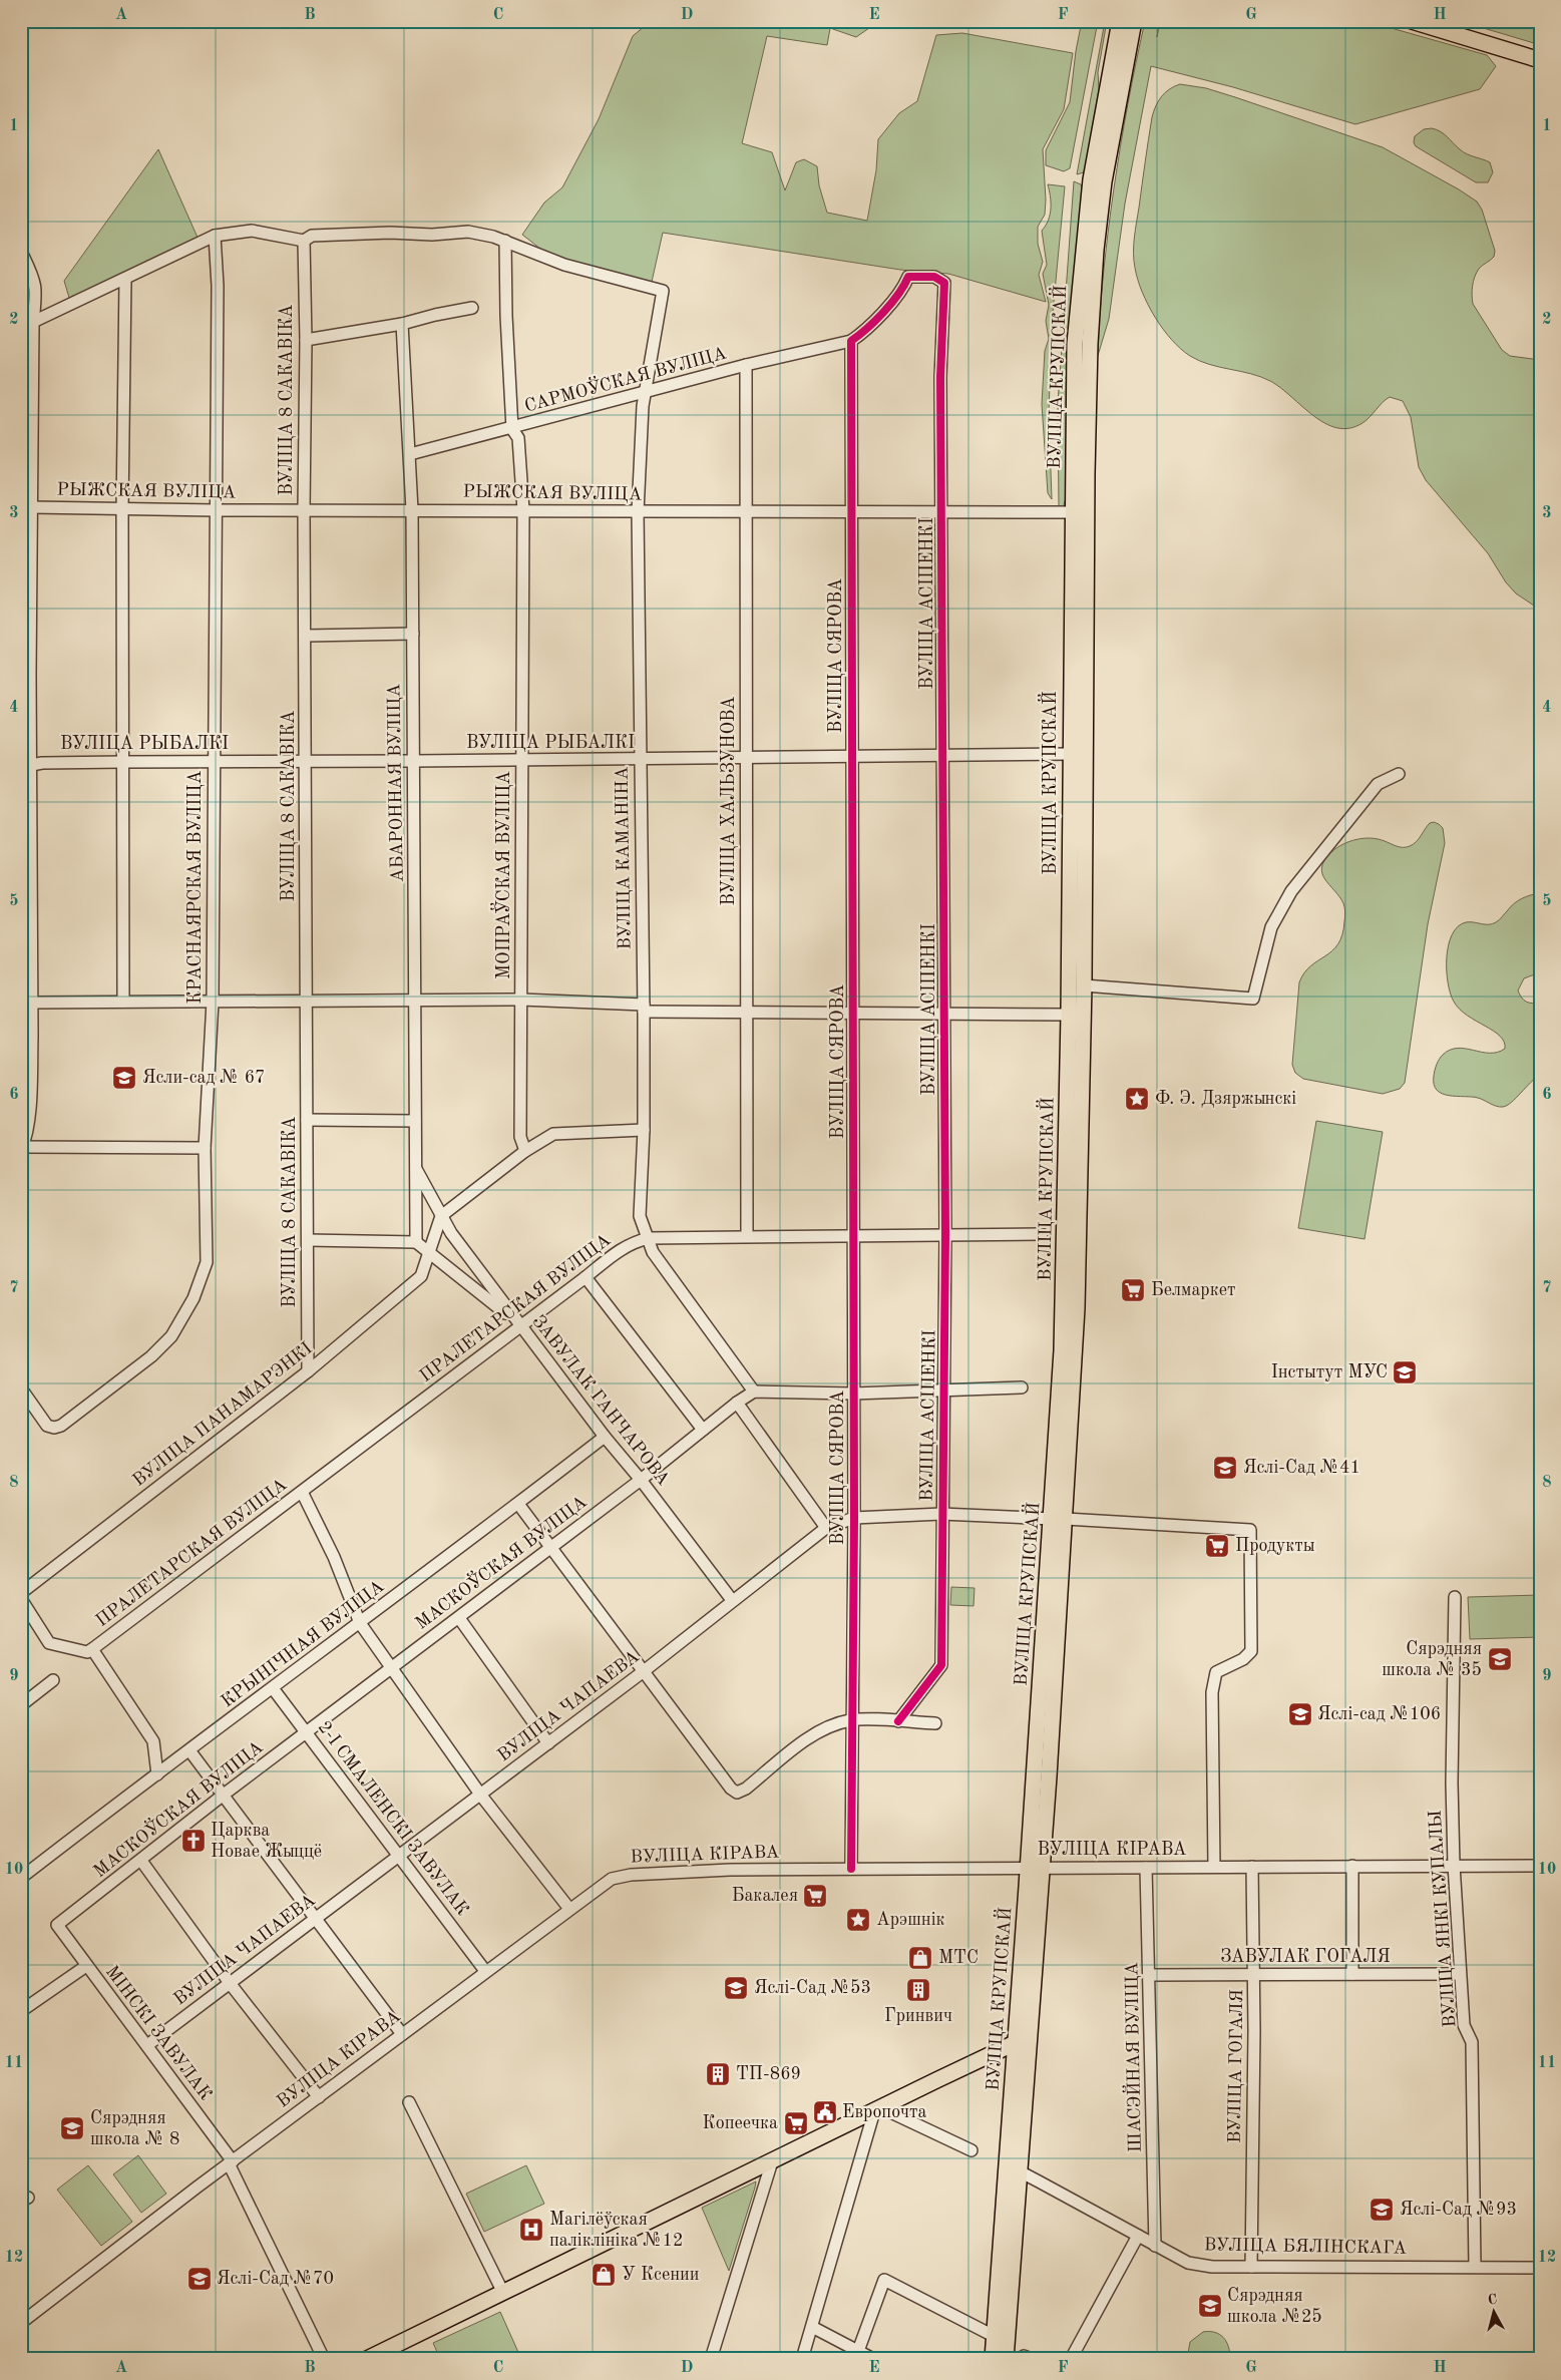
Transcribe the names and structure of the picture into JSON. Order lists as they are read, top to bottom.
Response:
{
  "streets": {
    "main road": ["ВУЛІЦА КРУПСКАЙ"],
    "street": [
      "САРМОЎСКАЯ ВУЛІЦА",
      "ВУЛІЦА 8 САКАВІКА",
      "РЫЖСКАЯ ВУЛІЦА",
      "ВУЛІЦА АСІПЕНКІ",
      "ВУЛІЦА СЯРОВА",
      "ВУЛІЦА РЫБАЛКІ",
      "АБАРОННАЯ ВУЛІЦА",
      "ВУЛІЦА ХАЛЬЗУНОВА",
      "ВУЛІЦА КАМАНІНА",
      "МОПРАЎСКАЯ ВУЛІЦА",
      "КРАСНАЯРСКАЯ ВУЛІЦА",
      "ПРАЛЕТАРСКАЯ ВУЛІЦА",
      "ЗАВУЛАК ГАНЧАРОВА",
      "ВУЛІЦА ПАНАМАРЭНКІ",
      "МАСКОЎСКАЯ ВУЛІЦА",
      "КРЫНІЧНАЯ ВУЛІЦА",
      "ВУЛІЦА ЧАПАЕВА",
      "2-І СМАЛЕНСКІ ЗАВУЛАК",
      "ВУЛІЦА КІРАВА",
      "ВУЛІЦА ЯНКІ КУПАЛЫ",
      "ЗАВУЛАК ГОГАЛЯ",
      "МІНСКІ ЗАВУЛАК",
      "ШАСЭЙНАЯ ВУЛІЦА",
      "ВУЛІЦА ГОГАЛЯ",
      "ВУЛІЦА БЯЛІНСКАГА"
    ]
  },
  "crossings": [
    ["ВУЛІЦА КРУПСКАЙ", "РЫЖСКАЯ ВУЛІЦА"],
    ["ВУЛІЦА КРУПСКАЙ", "ВУЛІЦА РЫБАЛКІ"],
    ["ВУЛІЦА КРУПСКАЙ", "ВУЛІЦА ЧАПАЕВА"],
    ["ВУЛІЦА КРУПСКАЙ", "ВУЛІЦА КІРАВА"],
    ["ВУЛІЦА КРУПСКАЙ", "ВУЛІЦА БЯЛІНСКАГА"],
    ["САРМОЎСКАЯ ВУЛІЦА", "ВУЛІЦА АСІПЕНКІ"],
    ["САРМОЎСКАЯ ВУЛІЦА", "ВУЛІЦА СЯРОВА"],
    ["САРМОЎСКАЯ ВУЛІЦА", "АБАРОННАЯ ВУЛІЦА"],
    ["САРМОЎСКАЯ ВУЛІЦА", "ВУЛІЦА ХАЛЬЗУНОВА"],
    ["САРМОЎСКАЯ ВУЛІЦА", "ВУЛІЦА КАМАНІНА"],
    ["САРМОЎСКАЯ ВУЛІЦА", "МОПРАЎСКАЯ ВУЛІЦА"],
    ["ВУЛІЦА 8 САКАВІКА", "РЫЖСКАЯ ВУЛІЦА"],
    ["ВУЛІЦА 8 САКАВІКА", "ВУЛІЦА РЫБАЛКІ"],
    ["ВУЛІЦА 8 САКАВІКА", "ВУЛІЦА ПАНАМАРЭНКІ"],
    ["РЫЖСКАЯ ВУЛІЦА", "ВУЛІЦА АСІПЕНКІ"],
    ["РЫЖСКАЯ ВУЛІЦА", "ВУЛІЦА СЯРОВА"],
    ["РЫЖСКАЯ ВУЛІЦА", "АБАРОННАЯ ВУЛІЦА"],
    ["РЫЖСКАЯ ВУЛІЦА", "ВУЛІЦА ХАЛЬЗУНОВА"],
    ["РЫЖСКАЯ ВУЛІЦА", "ВУЛІЦА КАМАНІНА"],
    ["РЫЖСКАЯ ВУЛІЦА", "МОПРАЎСКАЯ ВУЛІЦА"],
    ["РЫЖСКАЯ ВУЛІЦА", "КРАСНАЯРСКАЯ ВУЛІЦА"],
    ["ВУЛІЦА АСІПЕНКІ", "ВУЛІЦА СЯРОВА"],
    ["ВУЛІЦА АСІПЕНКІ", "ВУЛІЦА РЫБАЛКІ"],
    ["ВУЛІЦА АСІПЕНКІ", "ПРАЛЕТАРСКАЯ ВУЛІЦА"],
    ["ВУЛІЦА АСІПЕНКІ", "ВУЛІЦА ЧАПАЕВА"],
    ["ВУЛІЦА СЯРОВА", "ВУЛІЦА РЫБАЛКІ"],
    ["ВУЛІЦА СЯРОВА", "ПРАЛЕТАРСКАЯ ВУЛІЦА"],
    ["ВУЛІЦА СЯРОВА", "ВУЛІЦА ЧАПАЕВА"],
    ["ВУЛІЦА СЯРОВА", "ВУЛІЦА КІРАВА"],
    ["ВУЛІЦА РЫБАЛКІ", "АБАРОННАЯ ВУЛІЦА"],
    ["ВУЛІЦА РЫБАЛКІ", "ВУЛІЦА ХАЛЬЗУНОВА"],
    ["ВУЛІЦА РЫБАЛКІ", "ВУЛІЦА КАМАНІНА"],
    ["ВУЛІЦА РЫБАЛКІ", "МОПРАЎСКАЯ ВУЛІЦА"],
    ["ВУЛІЦА РЫБАЛКІ", "КРАСНАЯРСКАЯ ВУЛІЦА"],
    ["АБАРОННАЯ ВУЛІЦА", "ЗАВУЛАК ГАНЧАРОВА"],
    ["ВУЛІЦА ХАЛЬЗУНОВА", "ПРАЛЕТАРСКАЯ ВУЛІЦА"],
    ["ВУЛІЦА КАМАНІНА", "МОПРАЎСКАЯ ВУЛІЦА"],
    ["ВУЛІЦА КАМАНІНА", "ПРАЛЕТАРСКАЯ ВУЛІЦА"],
    ["ВУЛІЦА КАМАНІНА", "МАСКОЎСКАЯ ВУЛІЦА"],
    ["ПРАЛЕТАРСКАЯ ВУЛІЦА", "ЗАВУЛАК ГАНЧАРОВА"],
    ["ЗАВУЛАК ГАНЧАРОВА", "ВУЛІЦА ПАНАМАРЭНКІ"],
    ["ЗАВУЛАК ГАНЧАРОВА", "МАСКОЎСКАЯ ВУЛІЦА"],
    ["ЗАВУЛАК ГАНЧАРОВА", "КРЫНІЧНАЯ ВУЛІЦА"],
    ["ЗАВУЛАК ГАНЧАРОВА", "ВУЛІЦА ЧАПАЕВА"],
    ["МАСКОЎСКАЯ ВУЛІЦА", "2-І СМАЛЕНСКІ ЗАВУЛАК"],
    ["МАСКОЎСКАЯ ВУЛІЦА", "МІНСКІ ЗАВУЛАК"],
    ["КРЫНІЧНАЯ ВУЛІЦА", "2-І СМАЛЕНСКІ ЗАВУЛАК"],
    ["ВУЛІЦА ЧАПАЕВА", "2-І СМАЛЕНСКІ ЗАВУЛАК"],
    ["ВУЛІЦА ЧАПАЕВА", "ВУЛІЦА КІРАВА"],
    ["ВУЛІЦА ЧАПАЕВА", "МІНСКІ ЗАВУЛАК"],
    ["2-І СМАЛЕНСКІ ЗАВУЛАК", "ВУЛІЦА КІРАВА"],
    ["ВУЛІЦА КІРАВА", "ВУЛІЦА ЯНКІ КУПАЛЫ"],
    ["ВУЛІЦА КІРАВА", "МІНСКІ ЗАВУЛАК"],
    ["ВУЛІЦА КІРАВА", "ШАСЭЙНАЯ ВУЛІЦА"],
    ["ВУЛІЦА КІРАВА", "ВУЛІЦА ГОГАЛЯ"],
    ["ВУЛІЦА ЯНКІ КУПАЛЫ", "ЗАВУЛАК ГОГАЛЯ"],
    ["ВУЛІЦА ЯНКІ КУПАЛЫ", "ВУЛІЦА БЯЛІНСКАГА"],
    ["ЗАВУЛАК ГОГАЛЯ", "ШАСЭЙНАЯ ВУЛІЦА"],
    ["ЗАВУЛАК ГОГАЛЯ", "ВУЛІЦА ГОГАЛЯ"],
    ["ШАСЭЙНАЯ ВУЛІЦА", "ВУЛІЦА БЯЛІНСКАГА"],
    ["ВУЛІЦА ГОГАЛЯ", "ВУЛІЦА БЯЛІНСКАГА"]
  ],
  "places": {
    "school or university": [
      "Ясли-сад № 67",
      "Інстытут МУС",
      "Яслі-Сад №41",
      "Сярэдняя школа № 35",
      "Яслі-сад №106",
      "Яслі-Сад №53",
      "Сярэдняя школа № 8",
      "Яслі-Сад №93",
      "Яслі-Сад №70",
      "Сярэдняя школа №25"
    ],
    "place": ["Ф. Э. Дзяржынскі", "Арэшнік"],
    "supermarket": [
      "Белмаркет",
      "Продукты",
      "Бакалея",
      "Копеечка"
    ],
    "church": ["Царква Новае Жыццё"],
    "shop": ["МТС", "У Ксении"],
    "building": ["Гринвич", "ТП-869"],
    "public building": ["Европочта"],
    "hospital": ["Магілёўская паліклініка №12"]
  },
  "north": "top",
  "grid": {
    "columns": [
      "A",
      "B",
      "C",
      "D",
      "E",
      "F",
      "G",
      "H"
    ],
    "rows": [
      "1",
      "2",
      "3",
      "4",
      "5",
      "6",
      "7",
      "8",
      "9",
      "10",
      "11",
      "12"
    ]
  }
}
